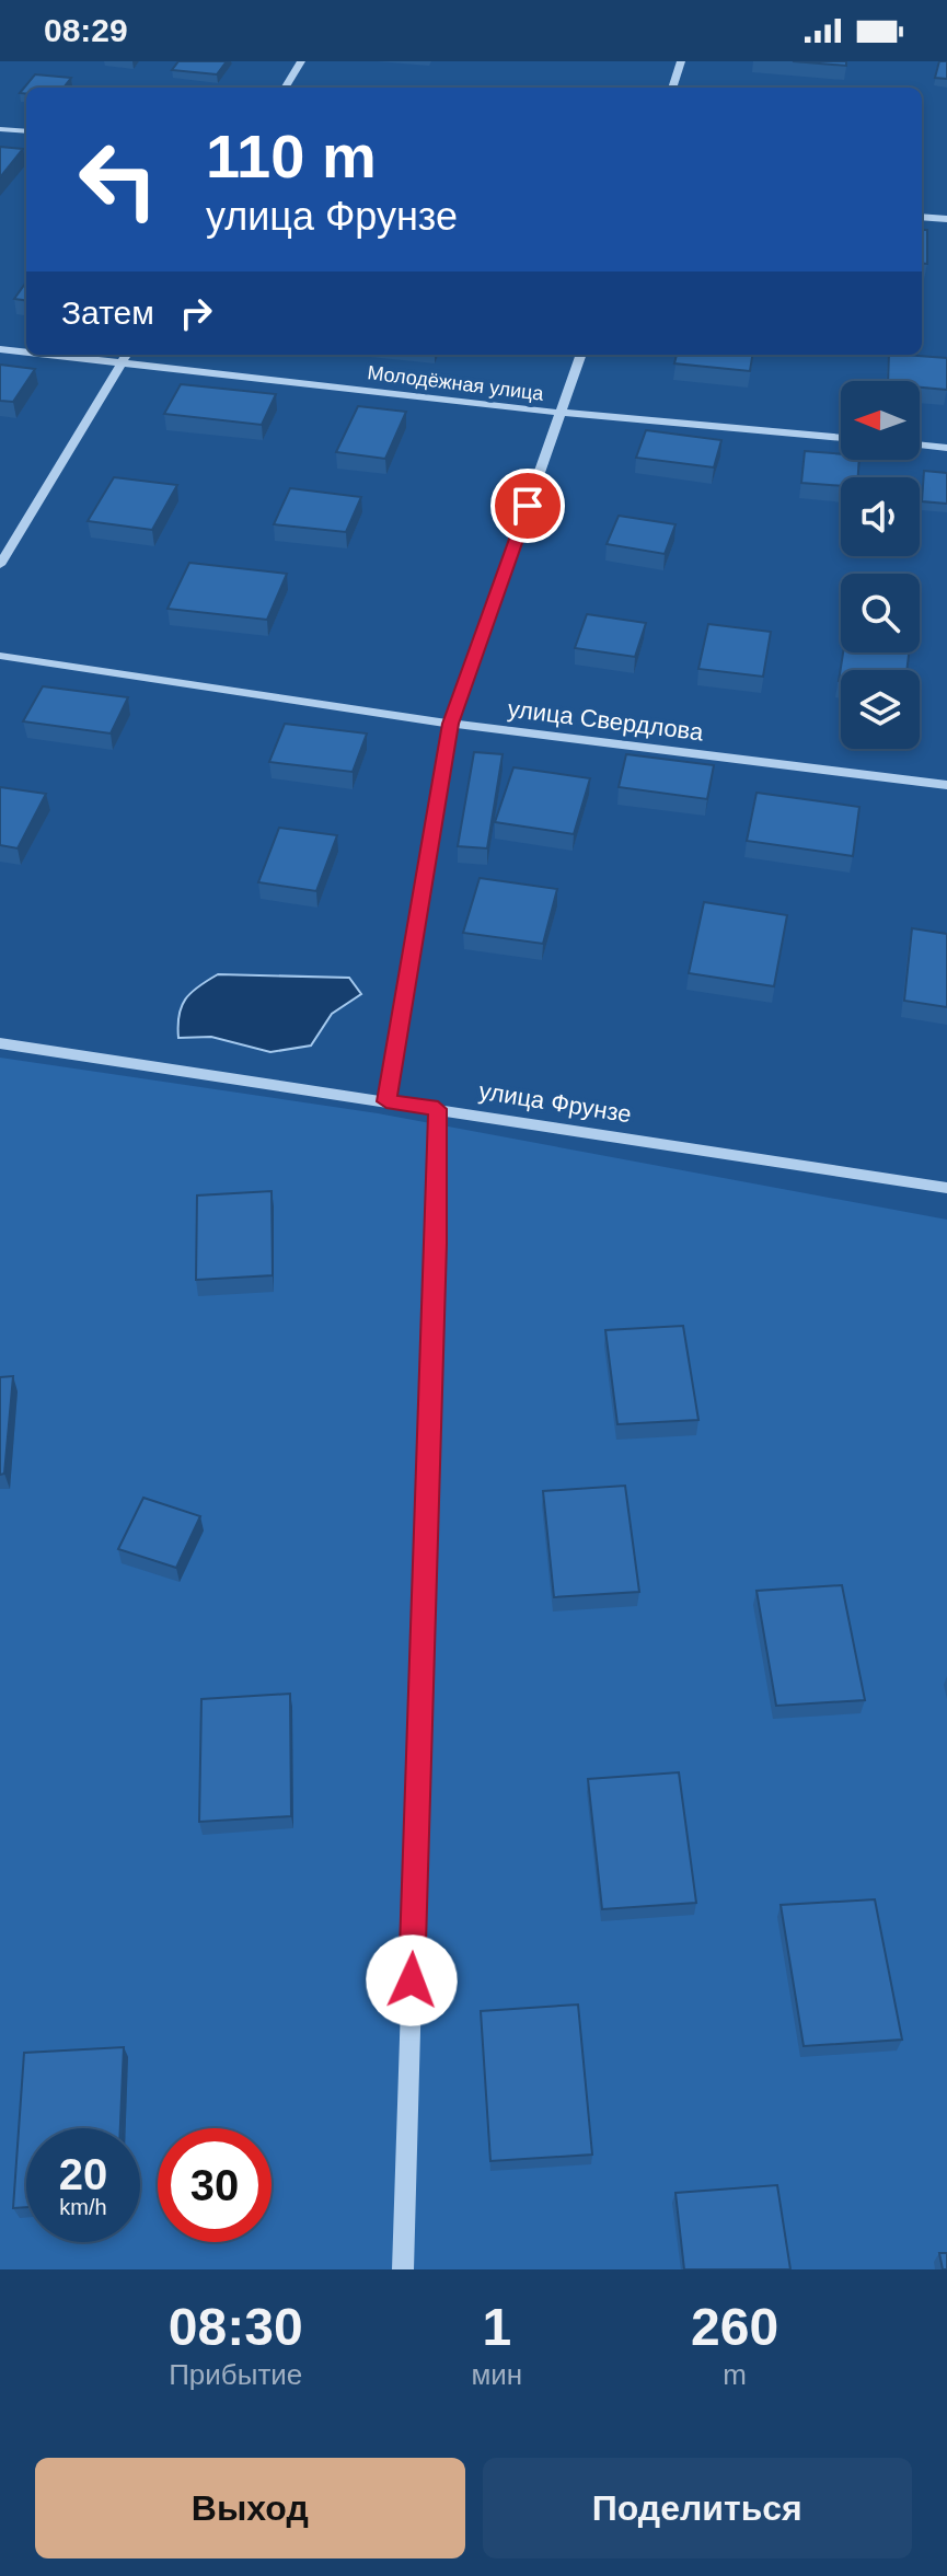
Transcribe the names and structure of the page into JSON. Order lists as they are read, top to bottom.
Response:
{
  "streets": {
    "street": ["Молодёжная улица", "улица Свердлова", "улица Фрунзе"]
  },
  "north": "left",
  "page": {
    "status": "08:29",
    "turn": ["110 m", "улица Фрунзе"],
    "then": "Затем",
    "speed": "20 km/h",
    "limit": "30",
    "eta": [
      "08:30",
      "Прибытие",
      "1",
      "мин",
      "260",
      "m"
    ],
    "buttons": ["Выход", "Поделиться"]
  }
}
